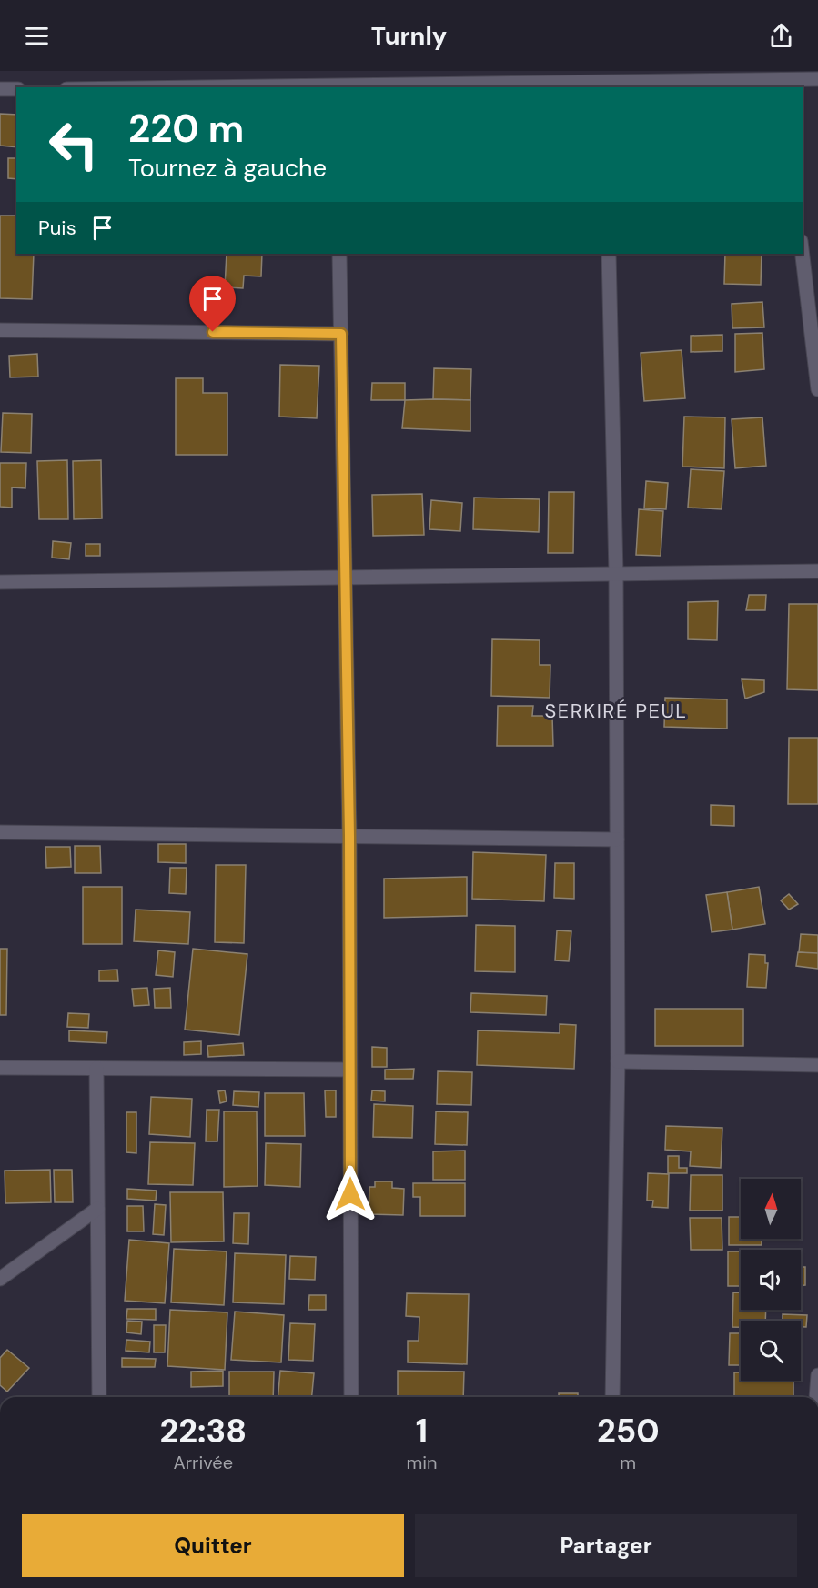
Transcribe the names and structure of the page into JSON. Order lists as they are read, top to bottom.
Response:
{
  "districts": ["SERKIRÉ PEUL"],
  "north": "top",
  "page": {
    "header": "Turnly",
    "turn": ["220 m", "Tournez à gauche"],
    "then": "Puis",
    "eta": [
      "22:38",
      "Arrivée",
      "1",
      "min",
      "250",
      "m"
    ],
    "buttons": ["Quitter", "Partager"]
  }
}
